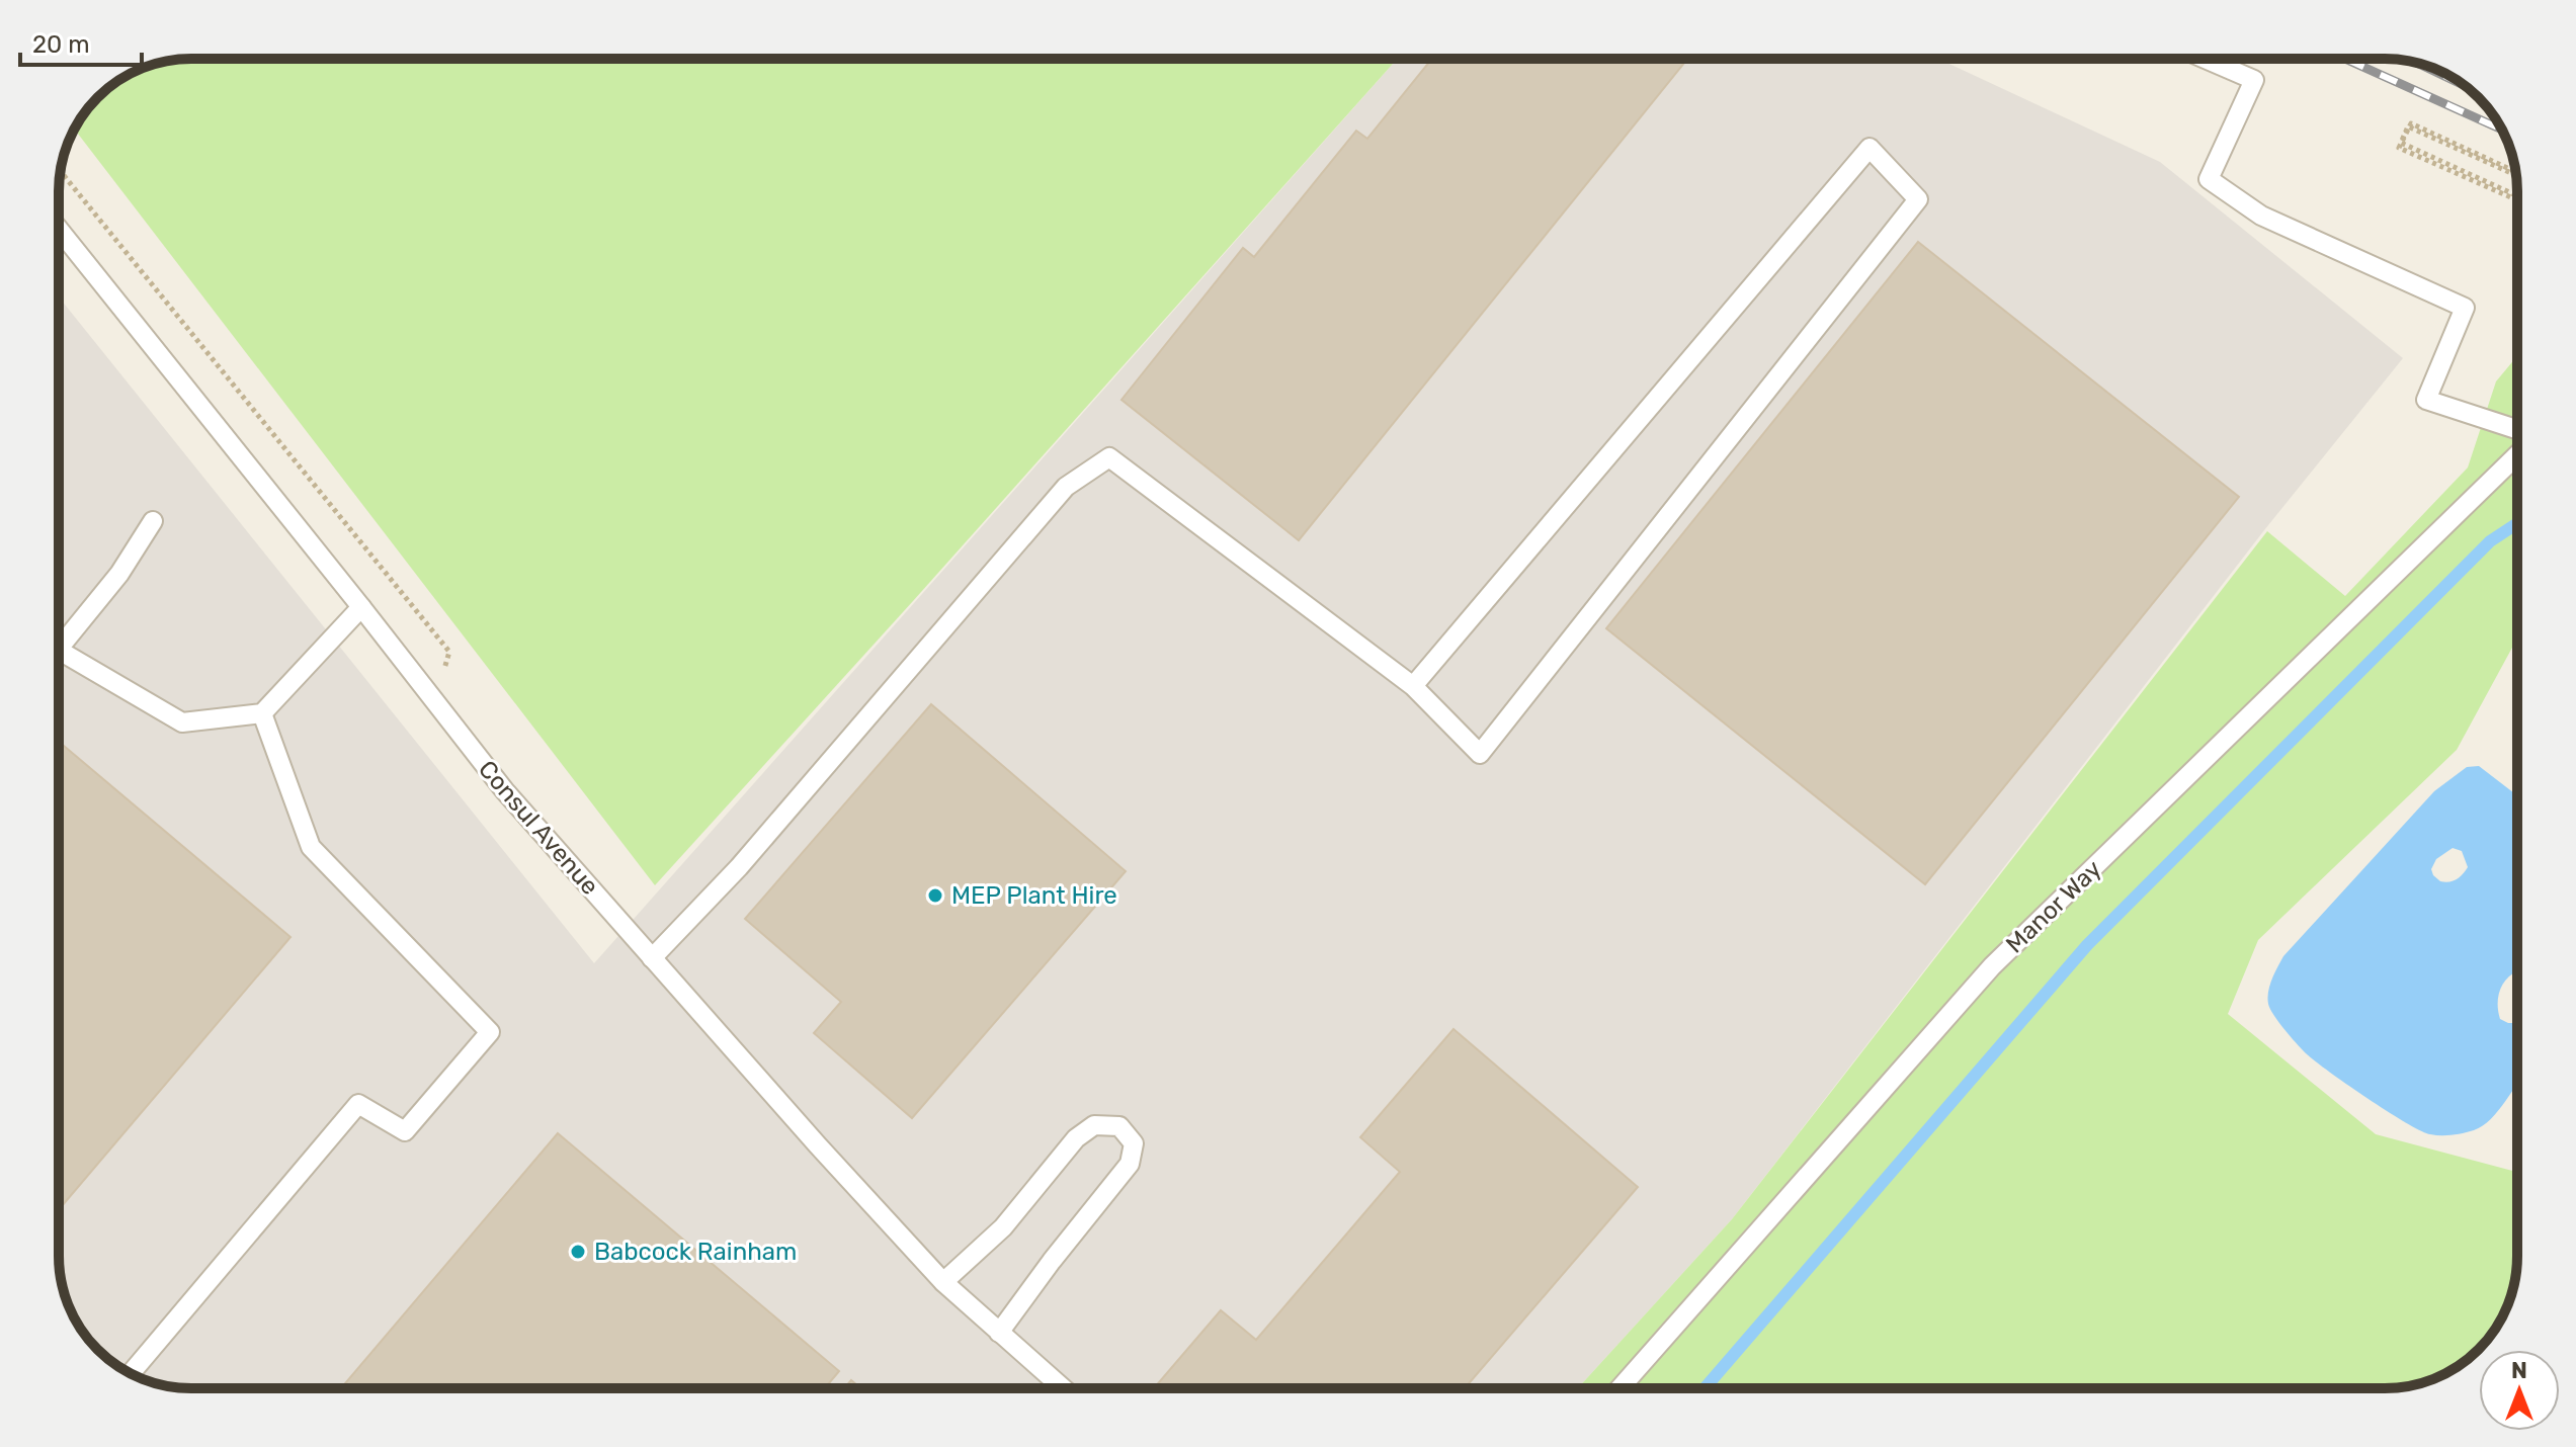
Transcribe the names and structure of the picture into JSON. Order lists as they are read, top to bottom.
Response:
{
  "streets": {
    "lane": ["Consul Avenue", "Manor Way"]
  },
  "places": ["MEP Plant Hire", "Babcock Rainham"],
  "scale_bar": "20 m",
  "north": "top"
}
